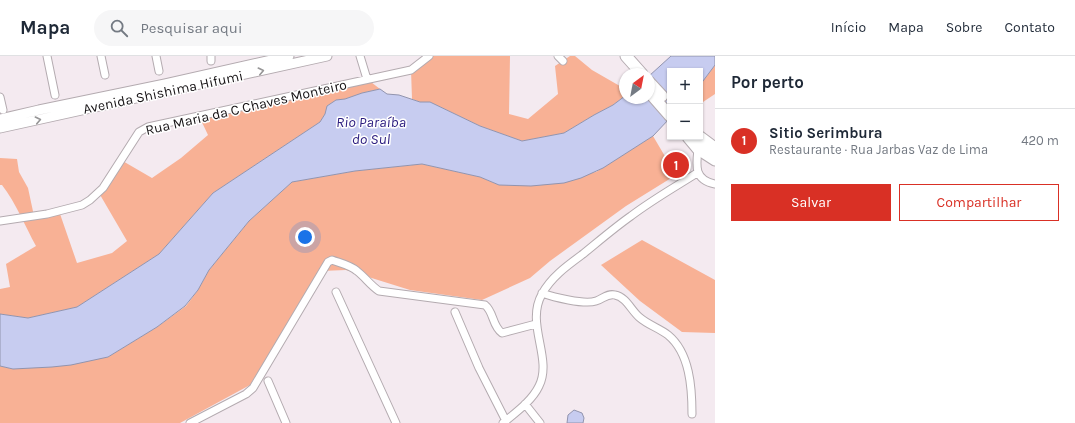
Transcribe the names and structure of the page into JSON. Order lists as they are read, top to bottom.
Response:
{
  "streets": {
    "street": ["Avenida Shishima Hifumi", "Rua Maria da C Chaves Monteiro"]
  },
  "water": ["Rio Paraíba do Sul"],
  "north": "top right",
  "page": {
    "header": "Mapa",
    "search": "Pesquisar aqui",
    "nav": [
      "Início",
      "Mapa",
      "Sobre",
      "Contato"
    ],
    "heading": "Por perto",
    "map_buttons": ["+", "−"],
    "list": [
      {
        "mark": "1",
        "name": "Sitio Serimbura",
        "note": "Restaurante · Rua Jarbas Vaz de Lima",
        "value": "420 m"
      }
    ],
    "pins": "1",
    "buttons": ["Salvar", "Compartilhar"]
  }
}
